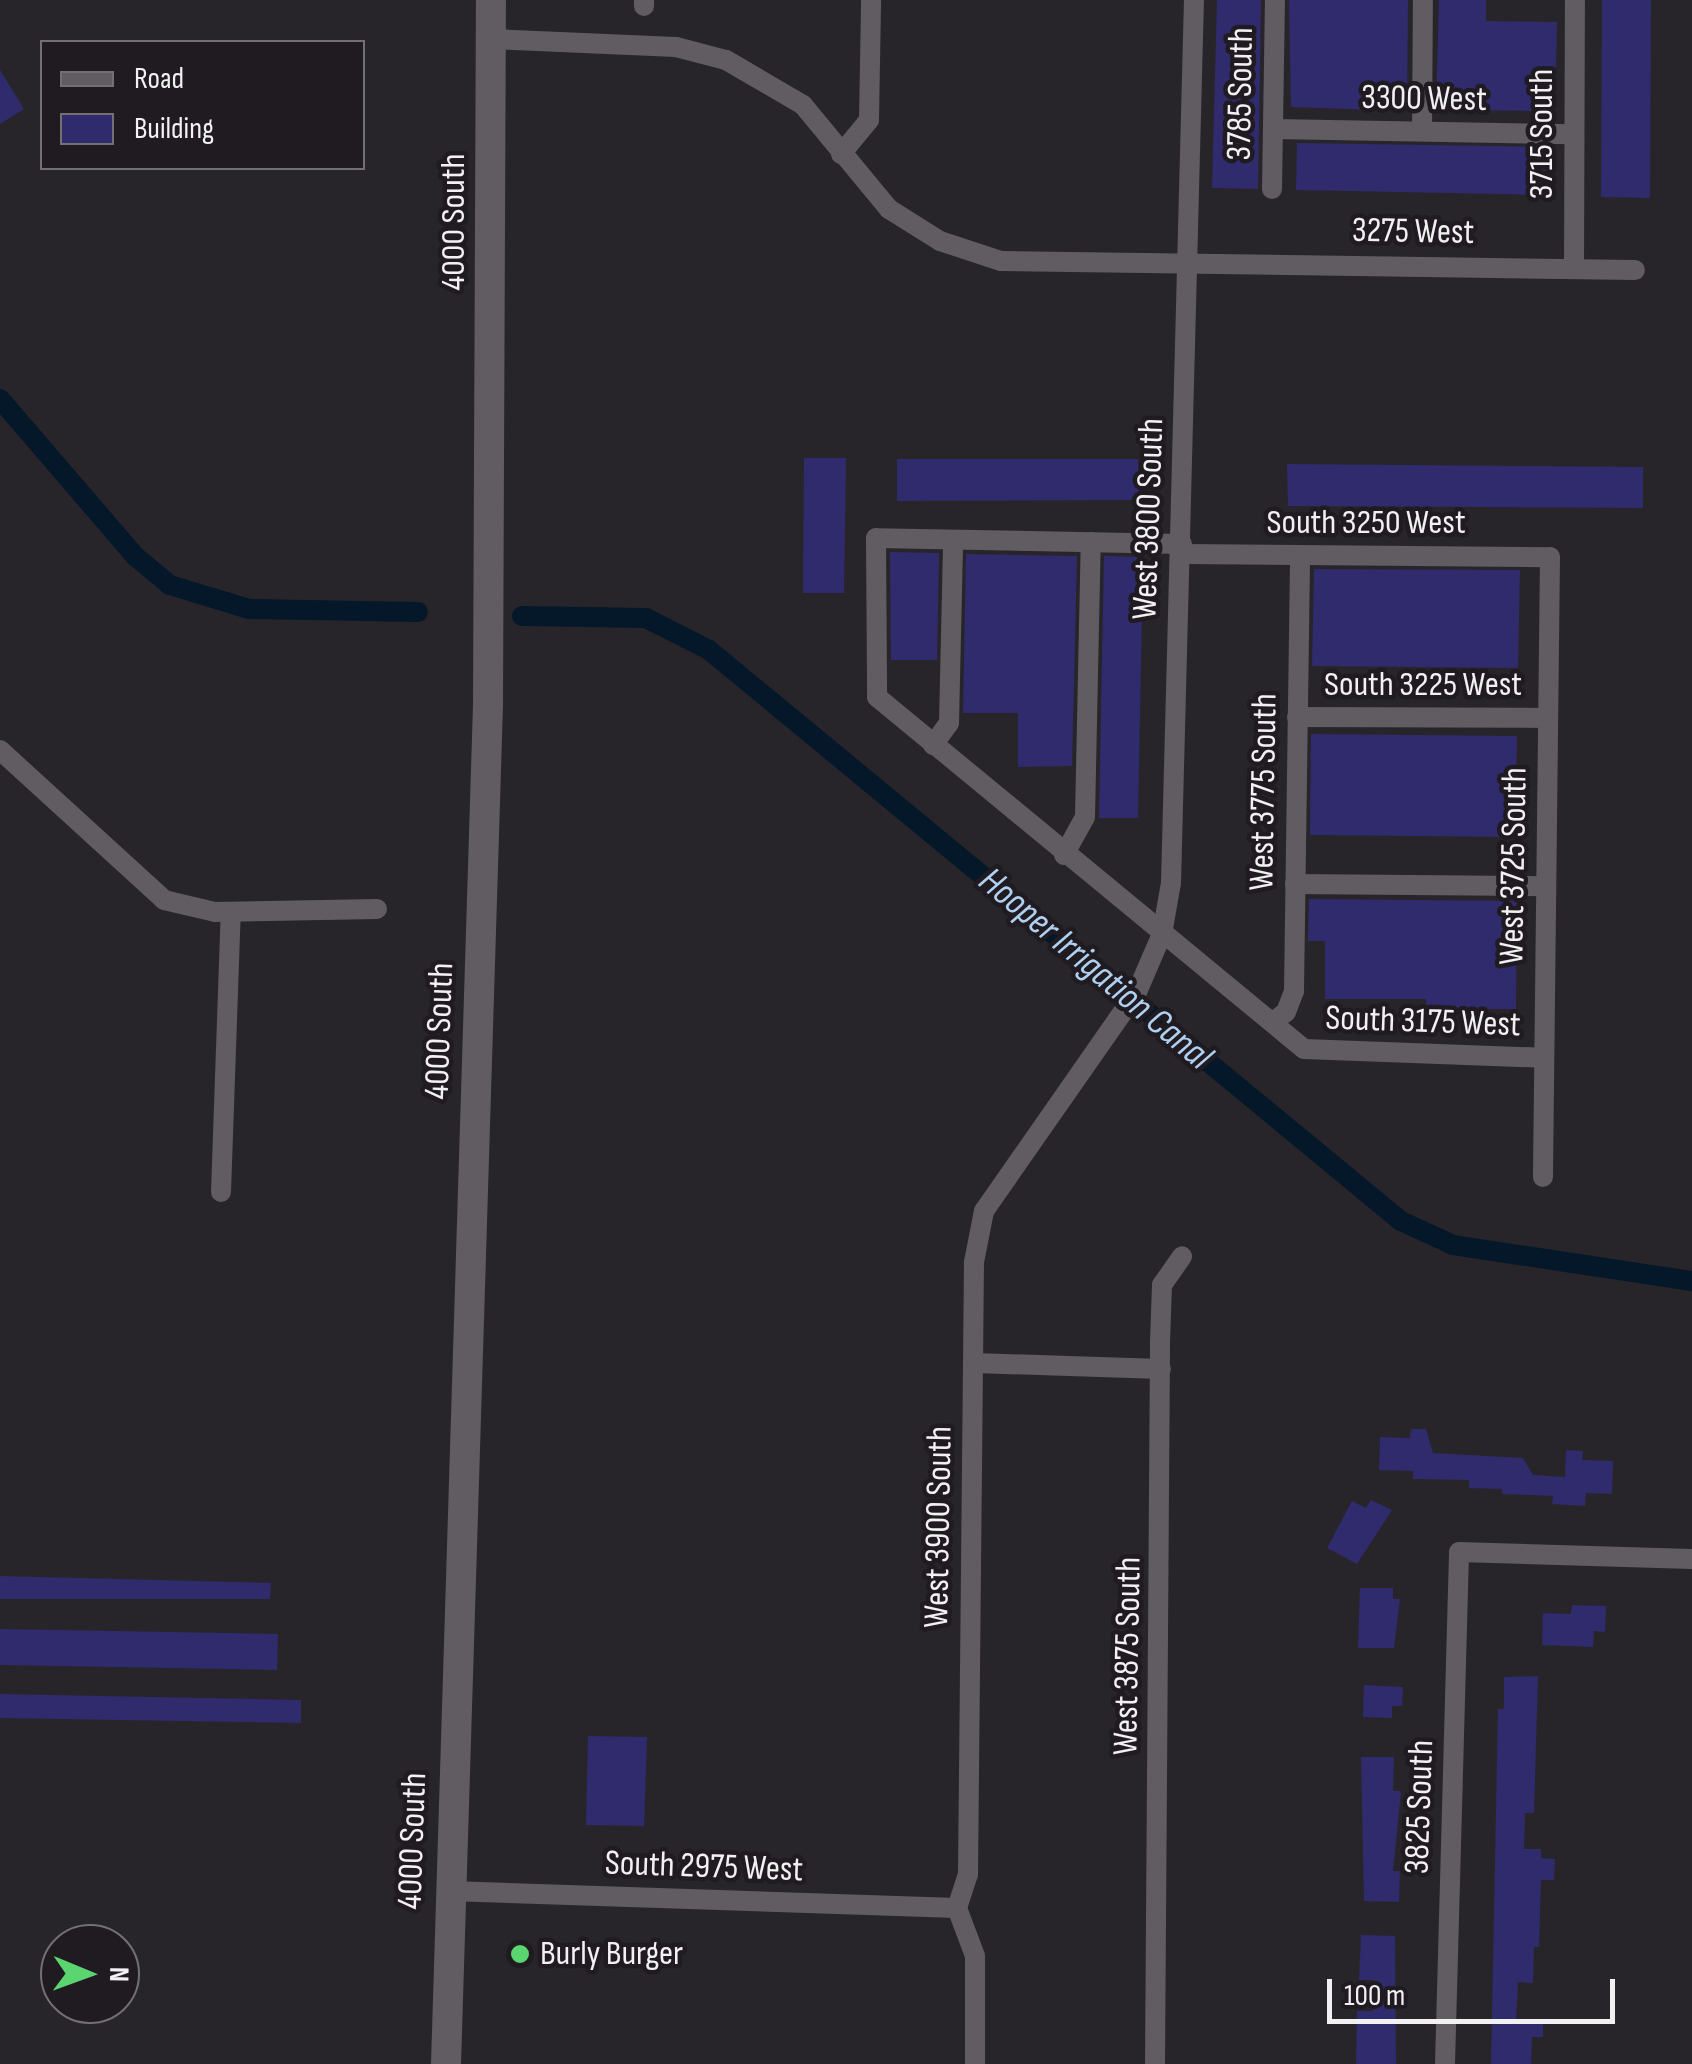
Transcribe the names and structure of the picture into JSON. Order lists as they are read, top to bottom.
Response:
{
  "streets": {
    "main road": ["4000 South"],
    "street": [
      "3785 South",
      "3300 West",
      "3715 South",
      "3275 West",
      "West 3800 South",
      "South 3250 West",
      "South 3225 West",
      "West 3775 South",
      "West 3725 South",
      "South 3175 West",
      "West 3900 South",
      "West 3875 South",
      "3825 South",
      "South 2975 West"
    ]
  },
  "crossings": [
    ["3785 South", "3300 West"],
    ["3300 West", "3715 South"],
    ["3715 South", "3275 West"],
    ["4000 South", "3275 West"],
    ["4000 South", "South 2975 West"],
    ["3275 West", "West 3800 South"],
    ["West 3800 South", "South 3250 West"],
    ["West 3800 South", "South 3175 West"],
    ["West 3800 South", "West 3900 South"],
    ["South 3250 West", "West 3775 South"],
    ["South 3250 West", "West 3725 South"],
    ["South 3250 West", "South 3175 West"],
    ["South 3225 West", "West 3775 South"],
    ["South 3225 West", "West 3725 South"],
    ["West 3775 South", "South 3175 West"],
    ["West 3725 South", "South 3175 West"],
    ["West 3900 South", "South 2975 West"]
  ],
  "water": ["Hooper Irrigation Canal"],
  "places": ["Burly Burger"],
  "legend": ["Road", "Building"],
  "scale_bar": "100 m",
  "north": "right"
}
